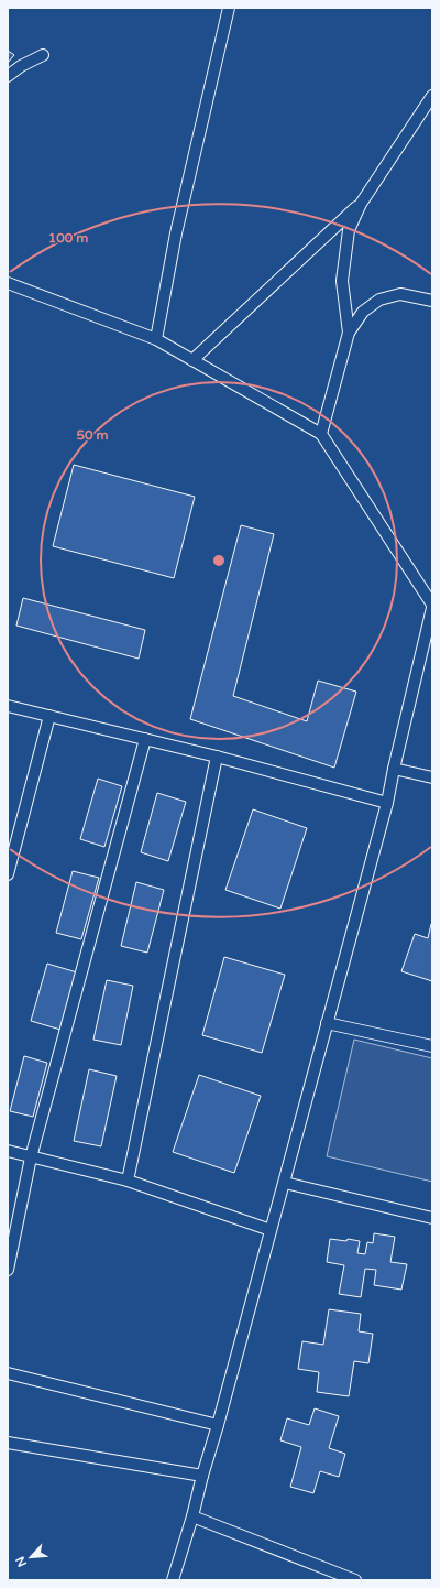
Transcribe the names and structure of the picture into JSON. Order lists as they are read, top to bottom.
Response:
{
  "north": "bottom left",
  "rings": ["100 m", "50 m"]
}
